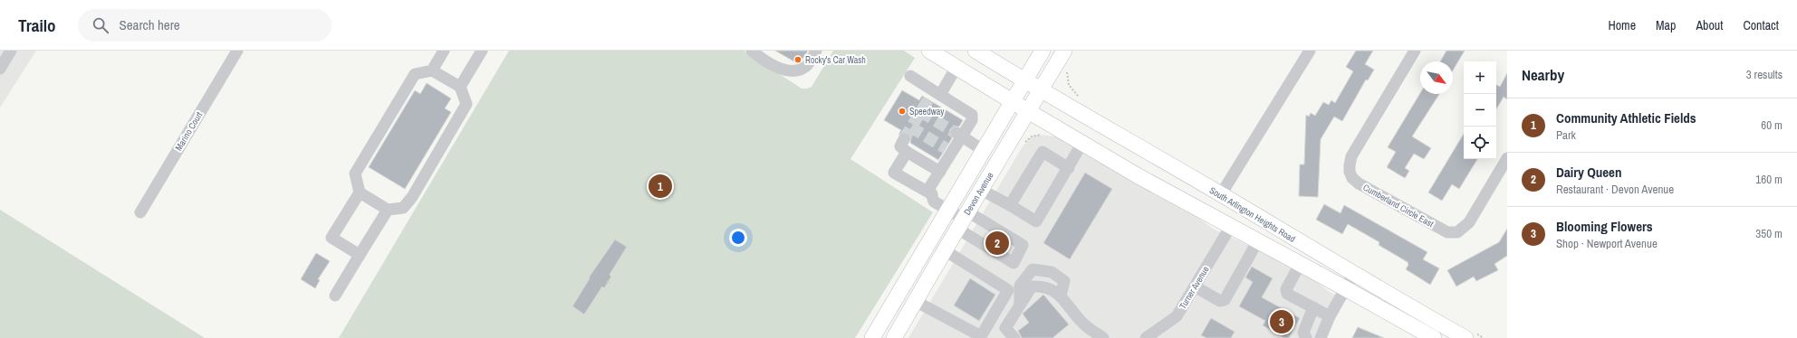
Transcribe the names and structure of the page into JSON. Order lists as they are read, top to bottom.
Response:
{
  "streets": {
    "main road": ["Devon Avenue", "South Arlington Heights Road"],
    "street": ["Marino Court", "Cumberland Circle East", "Turner Avenue"]
  },
  "crossings": [
    ["Devon Avenue", "South Arlington Heights Road"],
    ["South Arlington Heights Road", "Turner Avenue"]
  ],
  "places": ["Rocky's Car Wash", "Speedway"],
  "north": "bottom right",
  "page": {
    "header": "Trailo",
    "search": "Search here",
    "nav": [
      "Home",
      "Map",
      "About",
      "Contact"
    ],
    "heading": ["Nearby", "3 results"],
    "map_buttons": ["+", "−"],
    "list": [
      {
        "mark": "1",
        "name": "Community Athletic Fields",
        "note": "Park",
        "value": "60 m"
      },
      {
        "mark": "2",
        "name": "Dairy Queen",
        "note": "Restaurant · Devon Avenue",
        "value": "160 m"
      },
      {
        "mark": "3",
        "name": "Blooming Flowers",
        "note": "Shop · Newport Avenue",
        "value": "350 m"
      }
    ],
    "pins": ["1", "2", "3"]
  }
}
